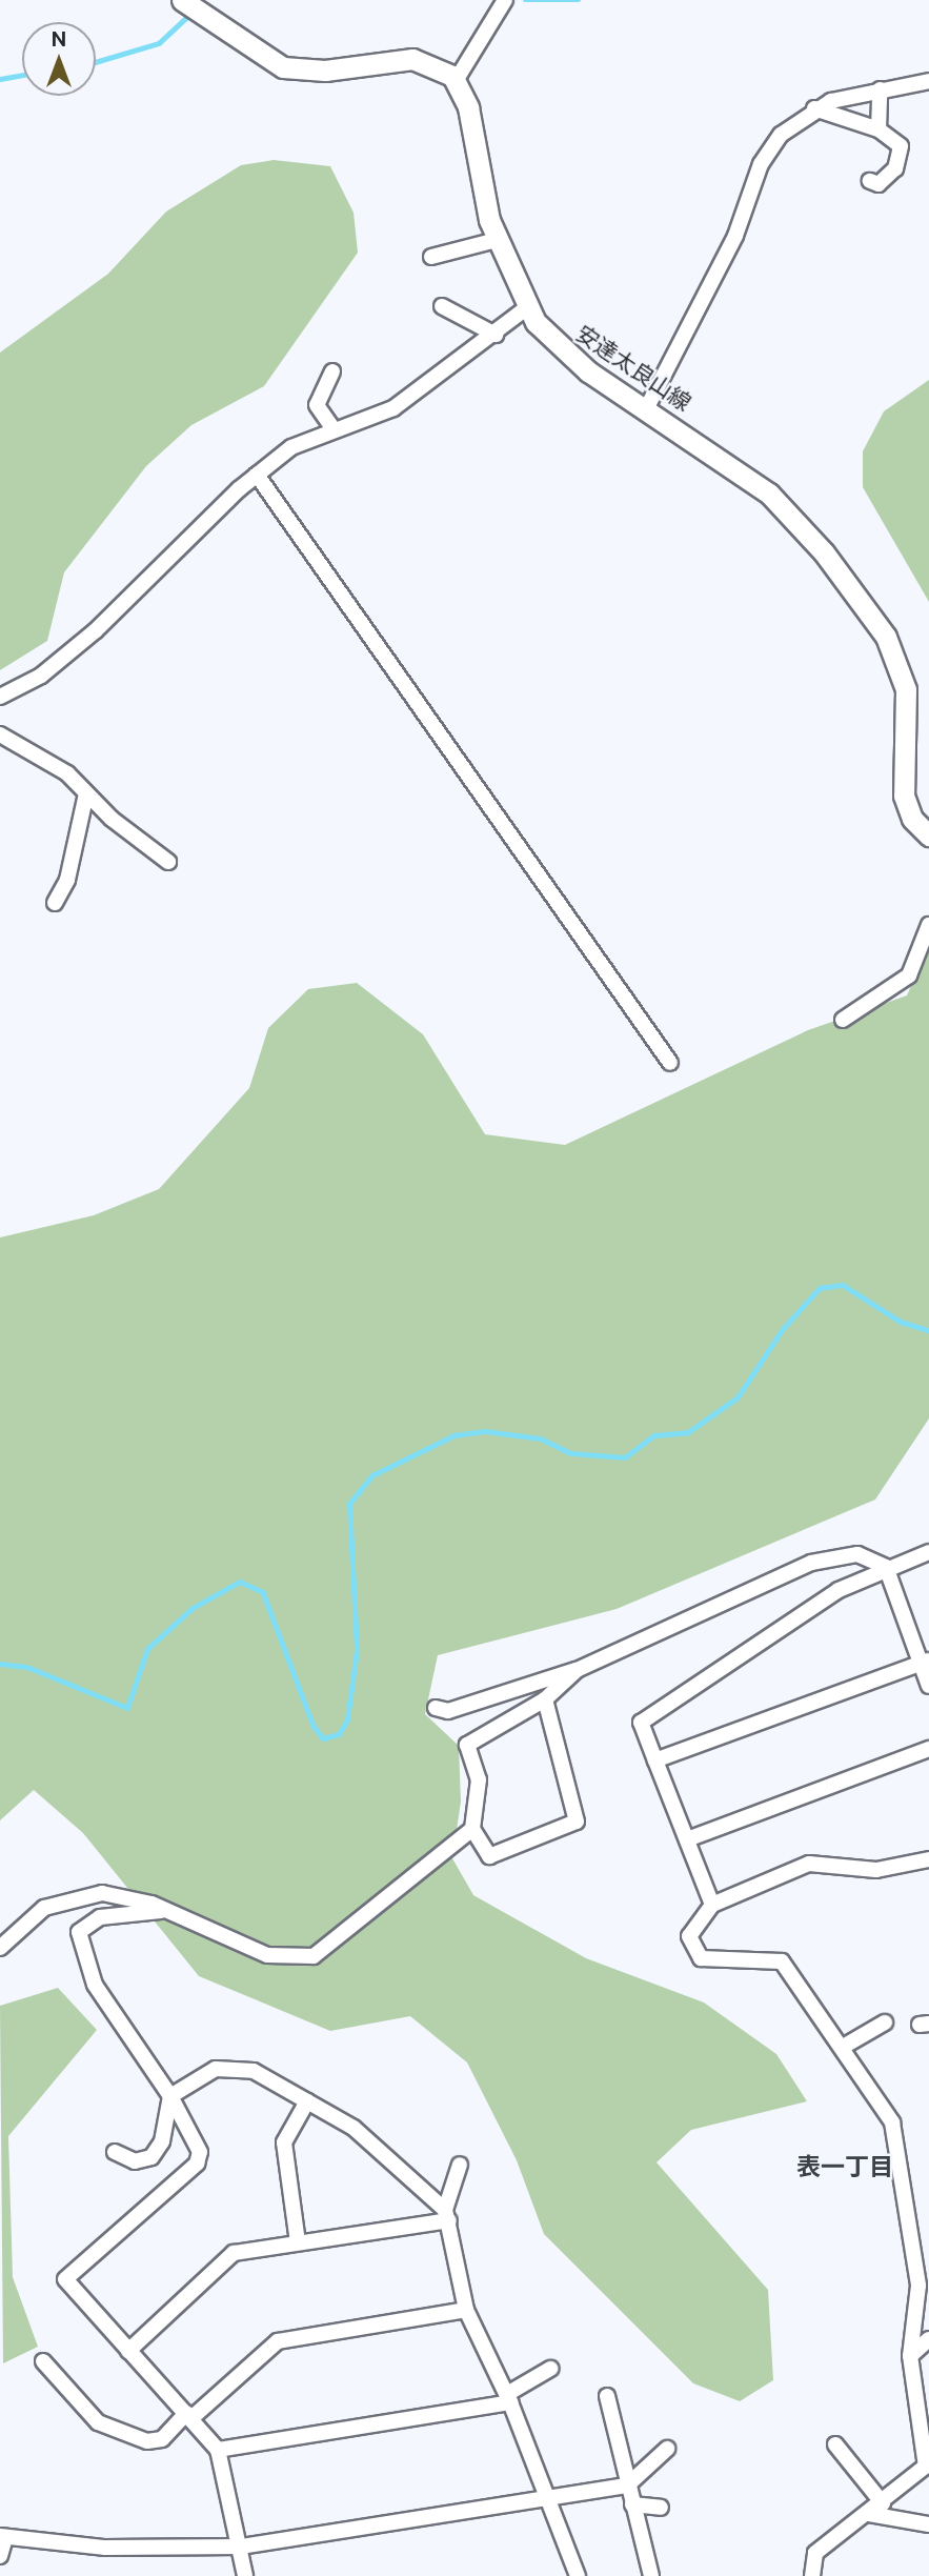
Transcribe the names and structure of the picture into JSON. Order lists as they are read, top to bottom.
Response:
{
  "streets": {
    "main road": ["安達太良山線"]
  },
  "districts": ["表一丁目"],
  "north": "top"
}
